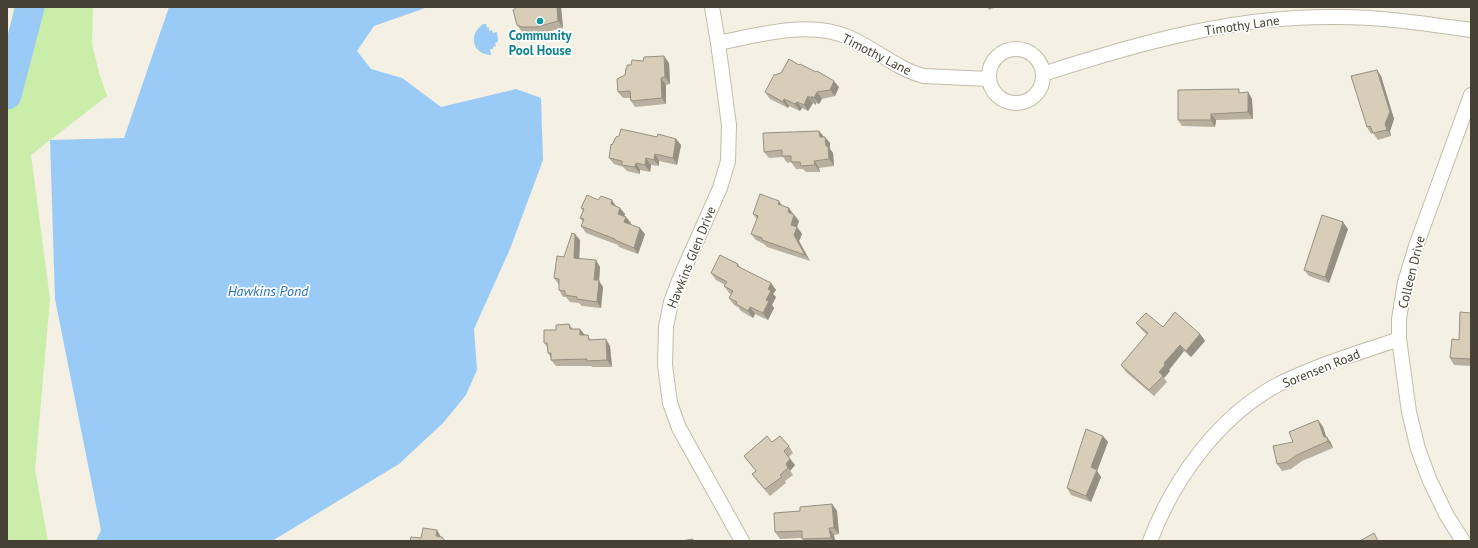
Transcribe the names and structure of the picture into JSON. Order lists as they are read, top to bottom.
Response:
{
  "streets": {
    "street": [
      "Timothy Lane",
      "Hawkins Glen Drive",
      "Colleen Drive",
      "Sorensen Road"
    ]
  },
  "crossings": [
    ["Timothy Lane", "Hawkins Glen Drive"],
    ["Colleen Drive", "Sorensen Road"]
  ],
  "water": ["Hawkins Pond"],
  "places": ["Community Pool House"]
}
